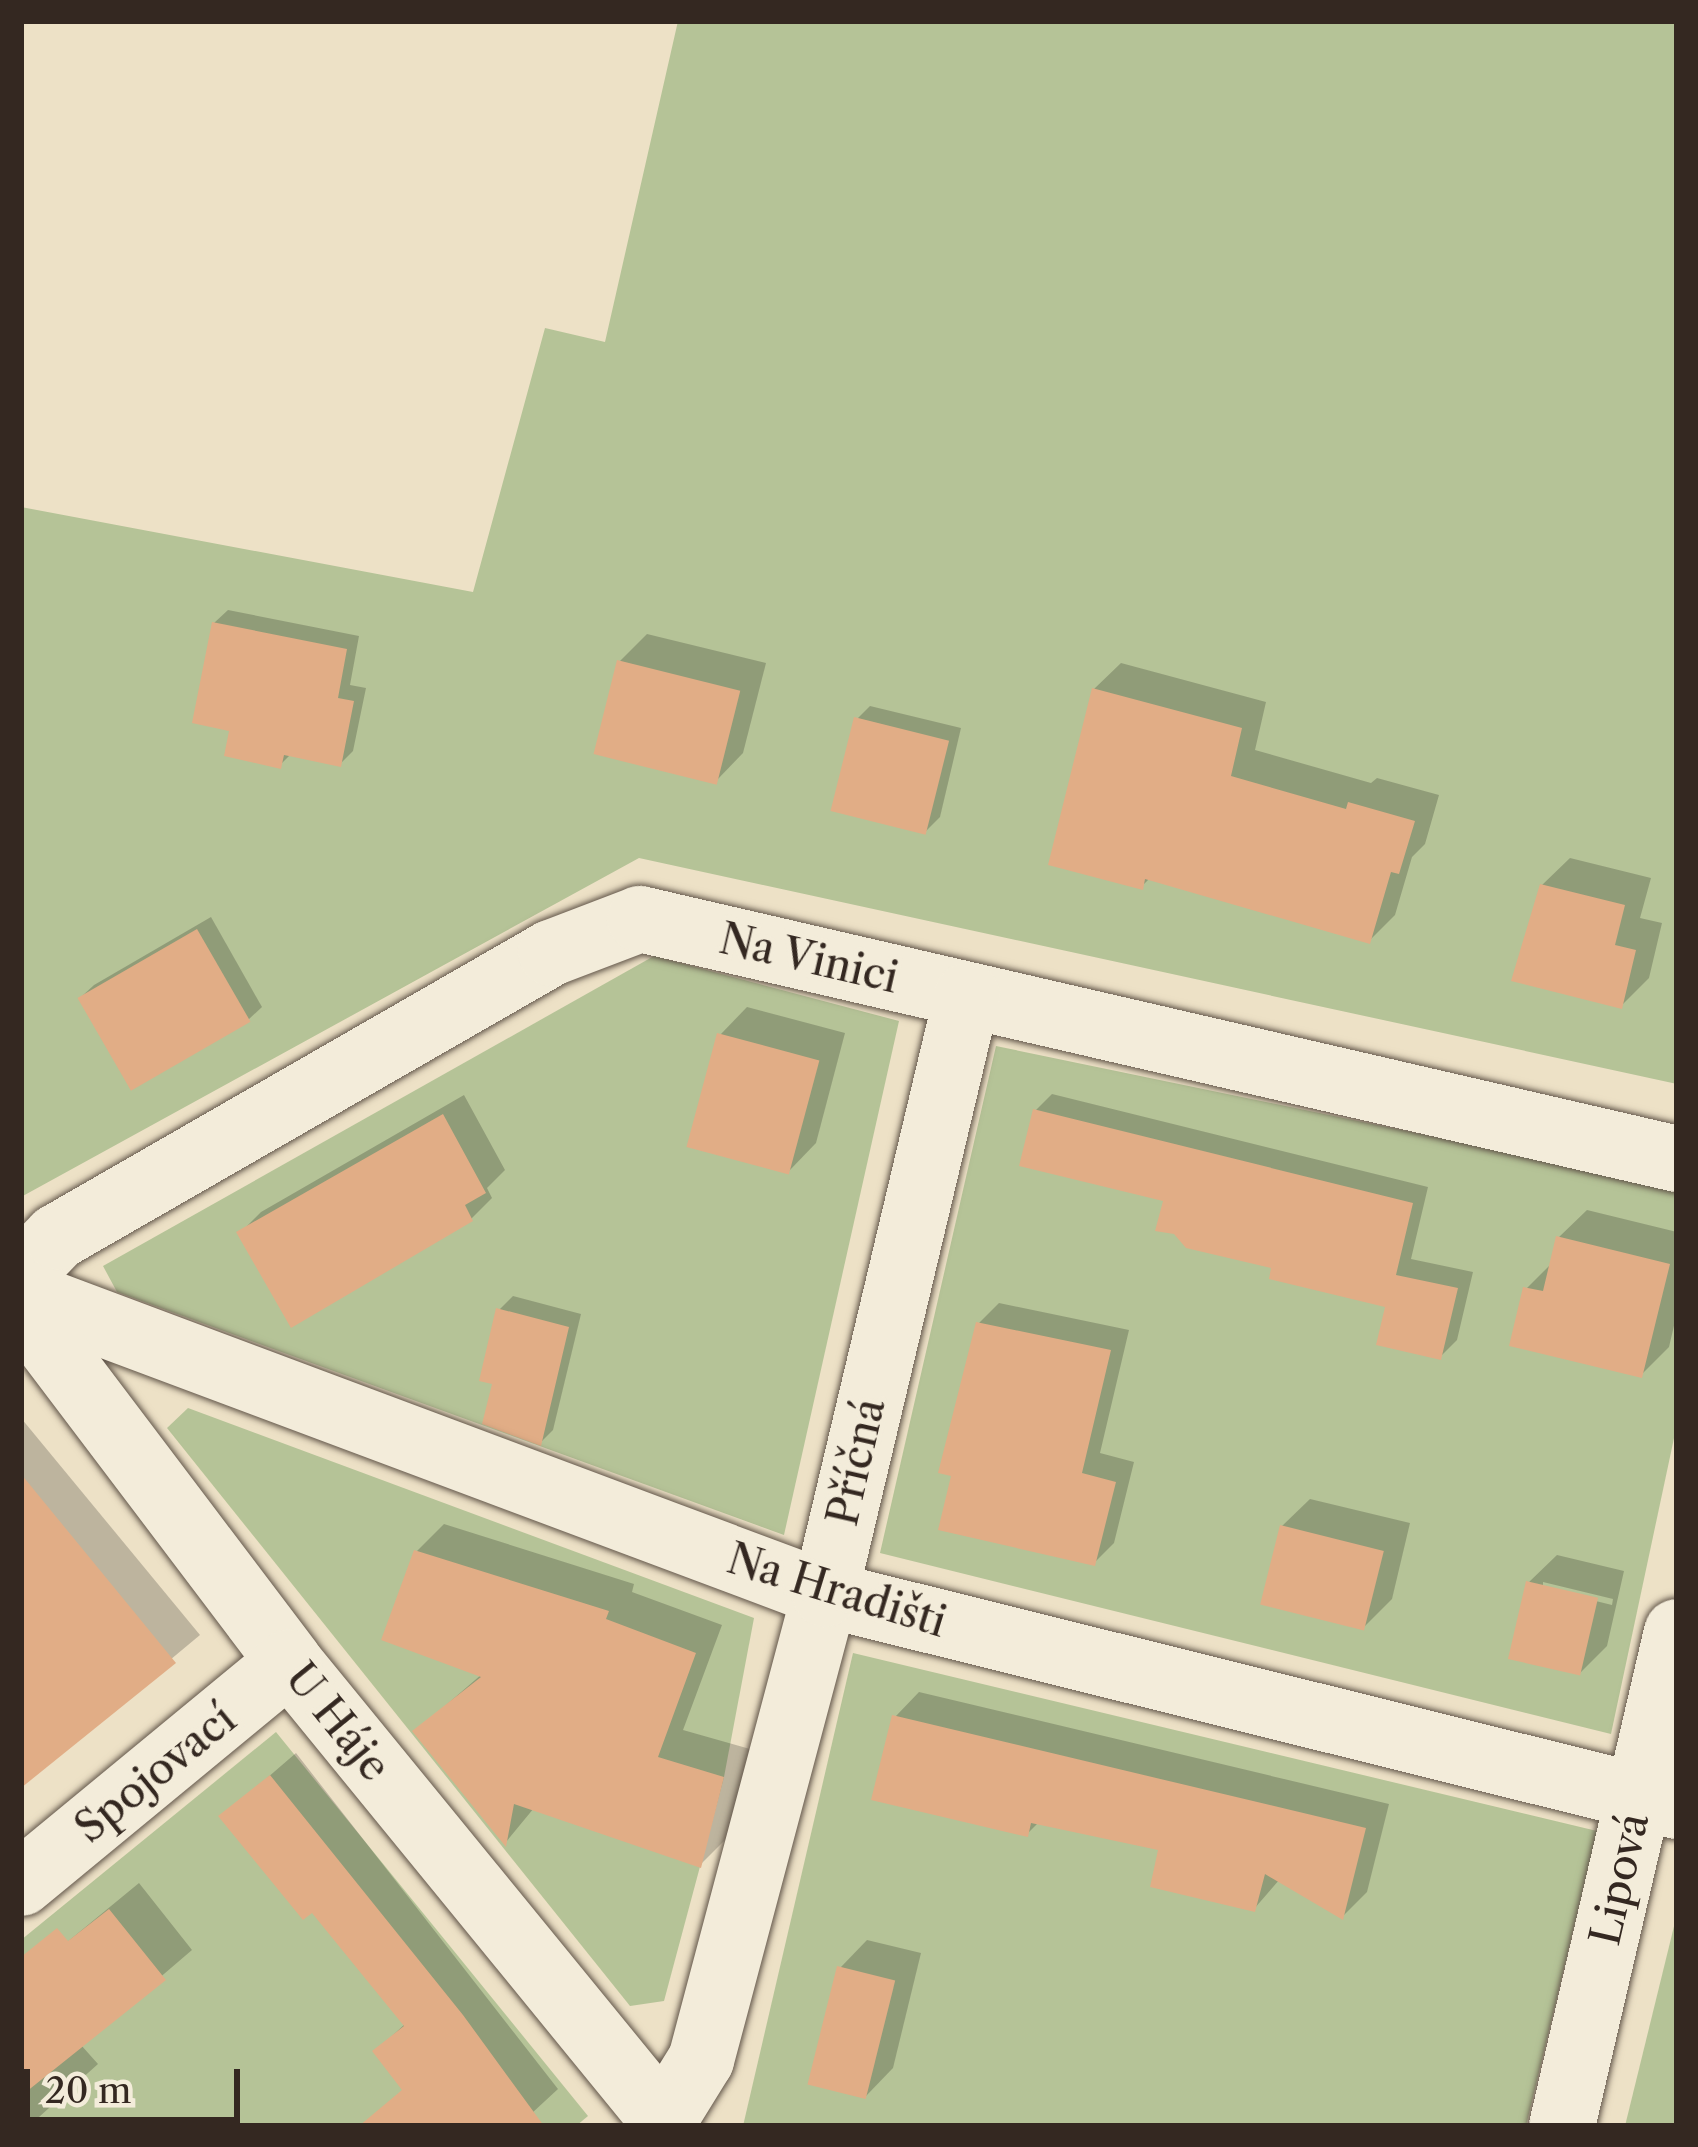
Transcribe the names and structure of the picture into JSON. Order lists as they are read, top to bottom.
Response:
{
  "streets": {
    "street": [
      "Na Vinici",
      "Příčná",
      "Na Hradišti",
      "U Háje",
      "Spojovací",
      "Lipová"
    ]
  },
  "crossings": [
    ["Na Vinici", "Příčná"],
    ["Příčná", "Na Hradišti"],
    ["Příčná", "U Háje"],
    ["Na Hradišti", "Lipová"],
    ["U Háje", "Spojovací"]
  ],
  "scale_bar": "20 m"
}
